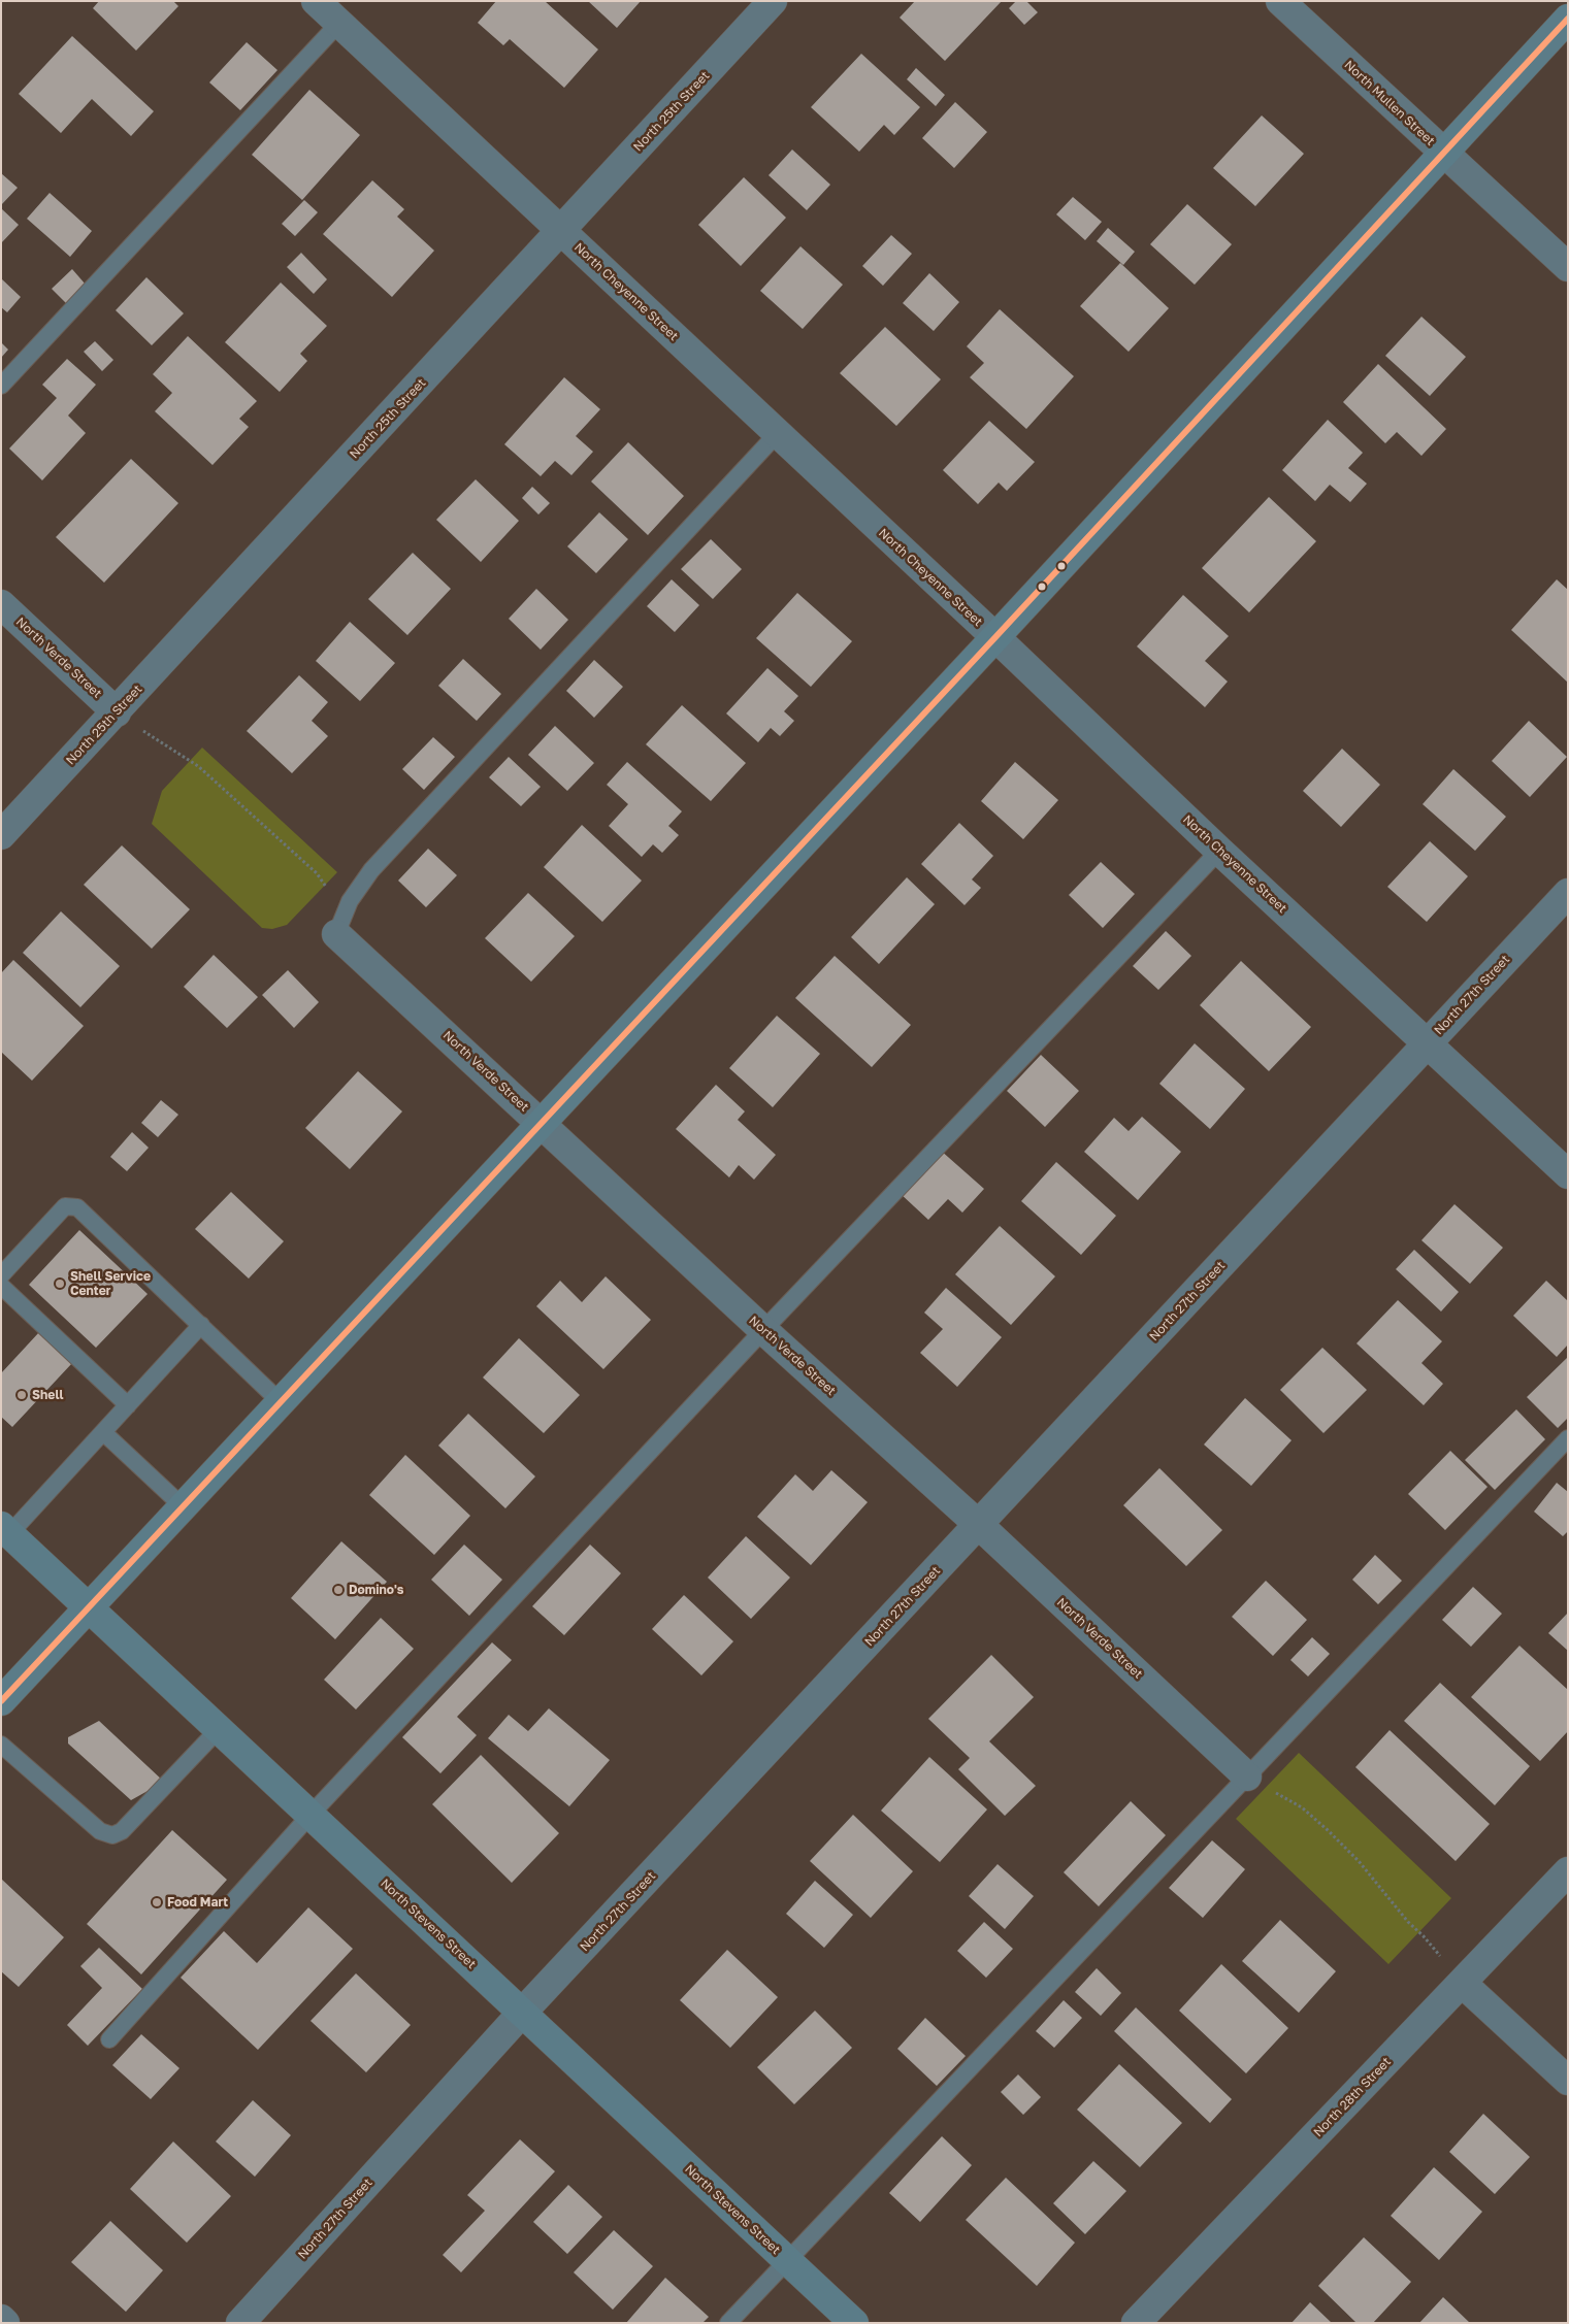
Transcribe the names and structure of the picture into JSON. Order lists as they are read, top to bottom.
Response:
{
  "streets": {
    "street": [
      "North Mullen Street",
      "North 25th Street",
      "North Cheyenne Street",
      "North Verde Street",
      "North 27th Street",
      "North Stevens Street",
      "North 28th Street"
    ]
  },
  "crossings": [
    ["North 25th Street", "North Cheyenne Street"],
    ["North 25th Street", "North Verde Street"],
    ["North Cheyenne Street", "North 27th Street"],
    ["North Verde Street", "North 27th Street"],
    ["North 27th Street", "North Stevens Street"]
  ],
  "places": [
    "Shell Service Center",
    "Shell",
    "Domino's",
    "Food Mart"
  ]
}
